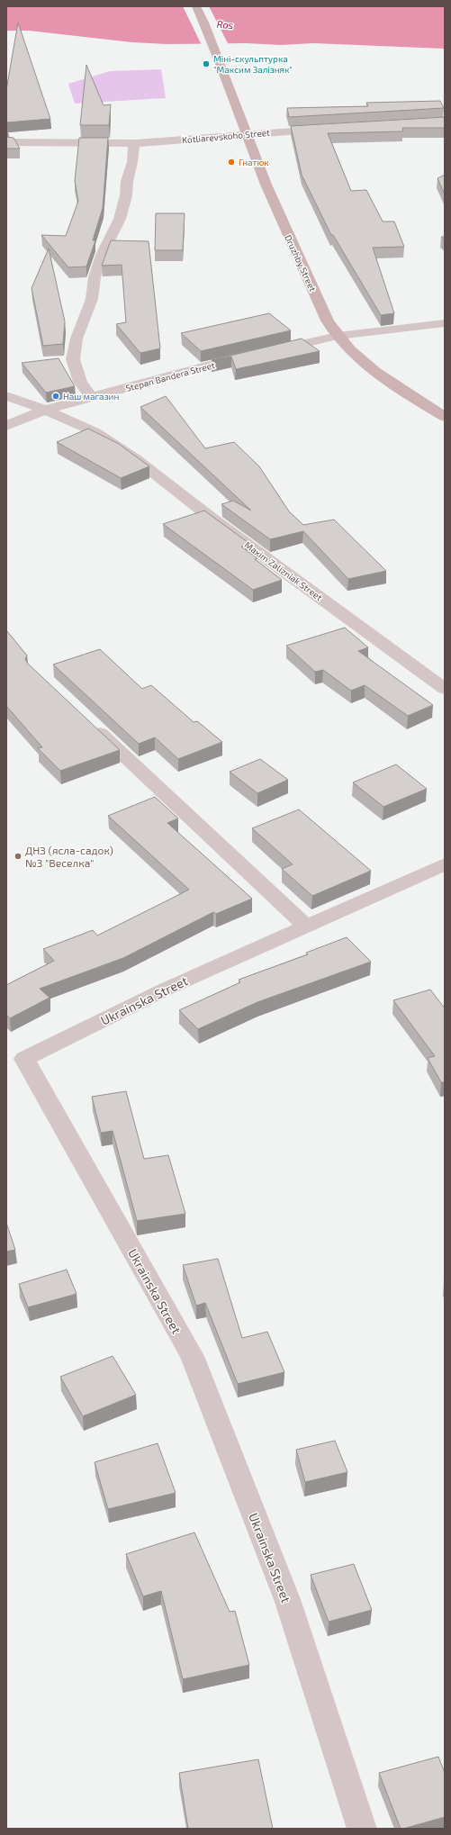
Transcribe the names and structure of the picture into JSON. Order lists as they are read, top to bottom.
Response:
{
  "streets": {
    "main road": ["Druzhby Street"],
    "street": [
      "Kotliarevskoho Street",
      "Stepan Bandera Street",
      "Maxim Zalizniak Street",
      "Ukrainska Street"
    ]
  },
  "crossings": [
    ["Kotliarevskoho Street", "Druzhby Street"],
    ["Stepan Bandera Street", "Maxim Zalizniak Street"]
  ],
  "water": ["Ros"],
  "places": [
    "Міні-скульптурка \"Максим Залізняк\"",
    "Гнатюк",
    "Наш магазин",
    "ДНЗ (ясла-садок) №3 \"Веселка\""
  ]
}
